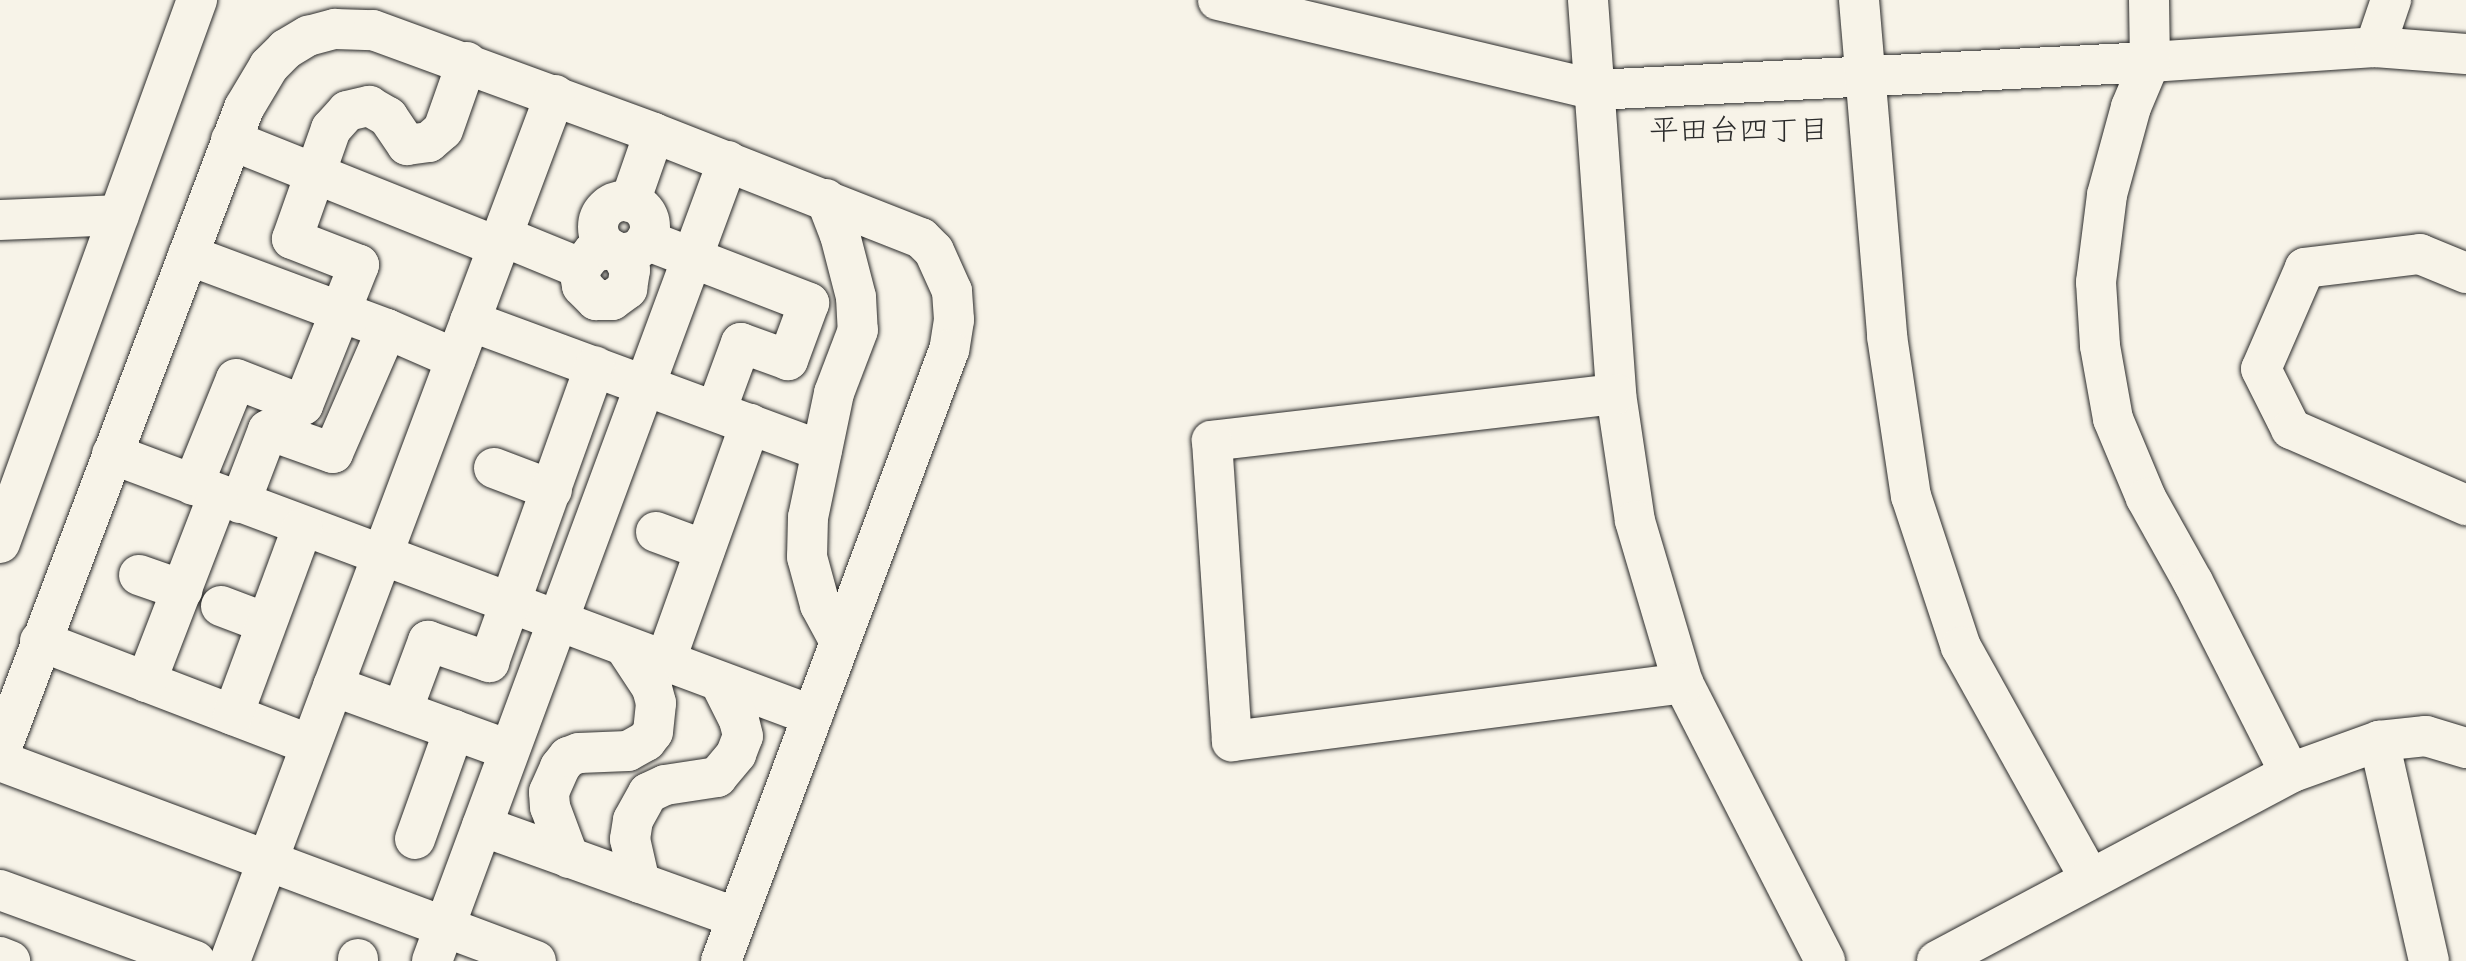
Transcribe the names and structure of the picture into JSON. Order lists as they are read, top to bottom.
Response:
{
  "districts": ["平田台四丁目"]
}
